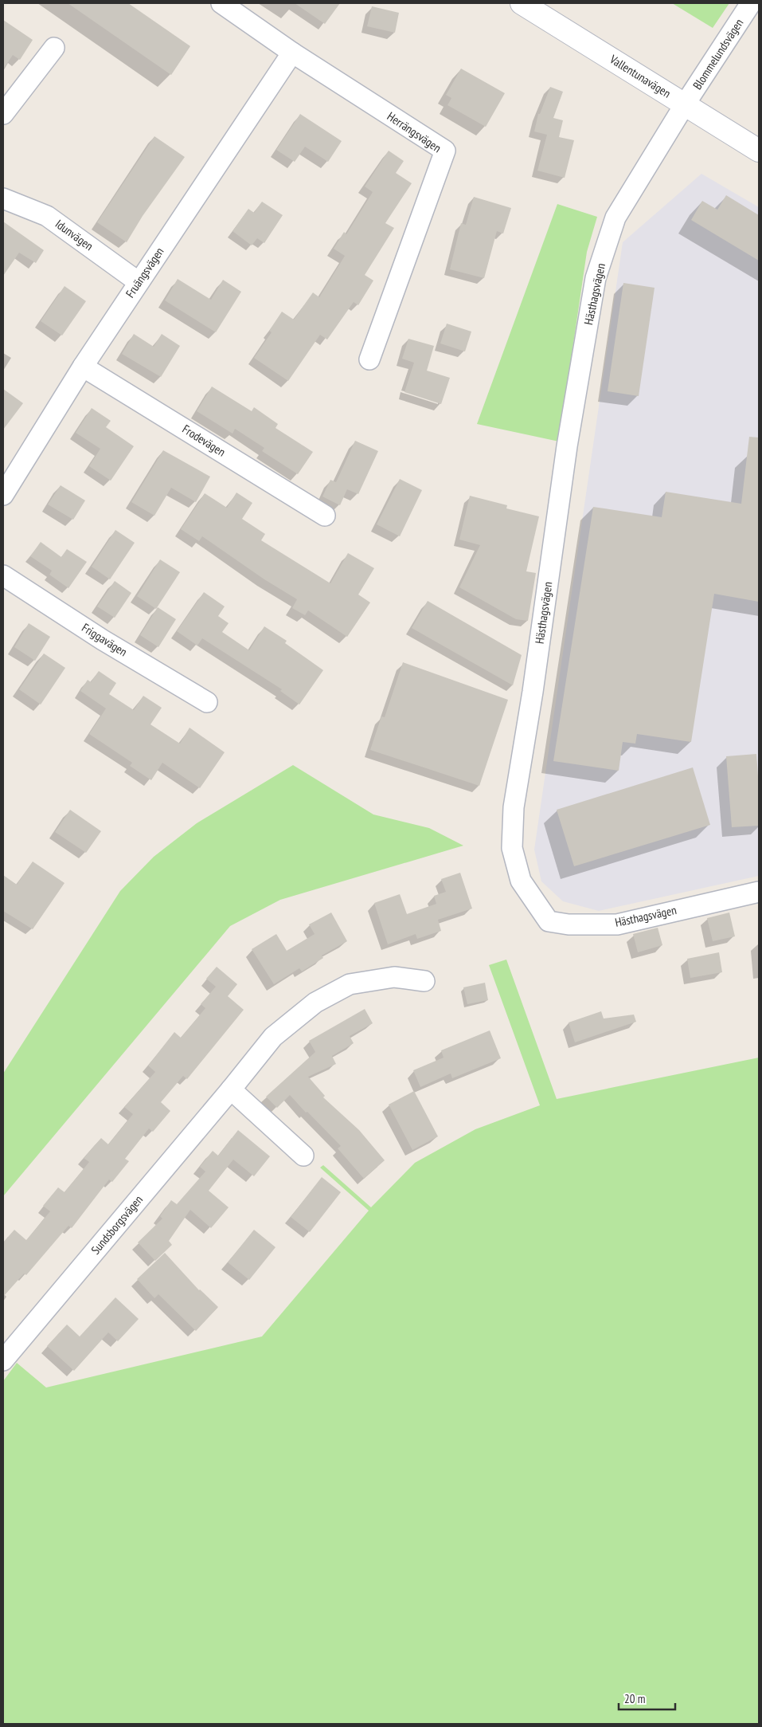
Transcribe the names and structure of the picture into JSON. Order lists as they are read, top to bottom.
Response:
{
  "streets": {
    "main road": ["Vallentunavägen"],
    "street": [
      "Blommelundsvägen",
      "Herrängsvägen",
      "Idunvägen",
      "Fruängsvägen",
      "Hästhagsvägen",
      "Frodevägen",
      "Friggavägen",
      "Sundsborgsvägen"
    ]
  },
  "crossings": [
    ["Blommelundsvägen", "Vallentunavägen"],
    ["Blommelundsvägen", "Hästhagsvägen"],
    ["Vallentunavägen", "Hästhagsvägen"],
    ["Herrängsvägen", "Fruängsvägen"],
    ["Idunvägen", "Fruängsvägen"],
    ["Fruängsvägen", "Frodevägen"]
  ],
  "scale_bar": "20 m"
}
